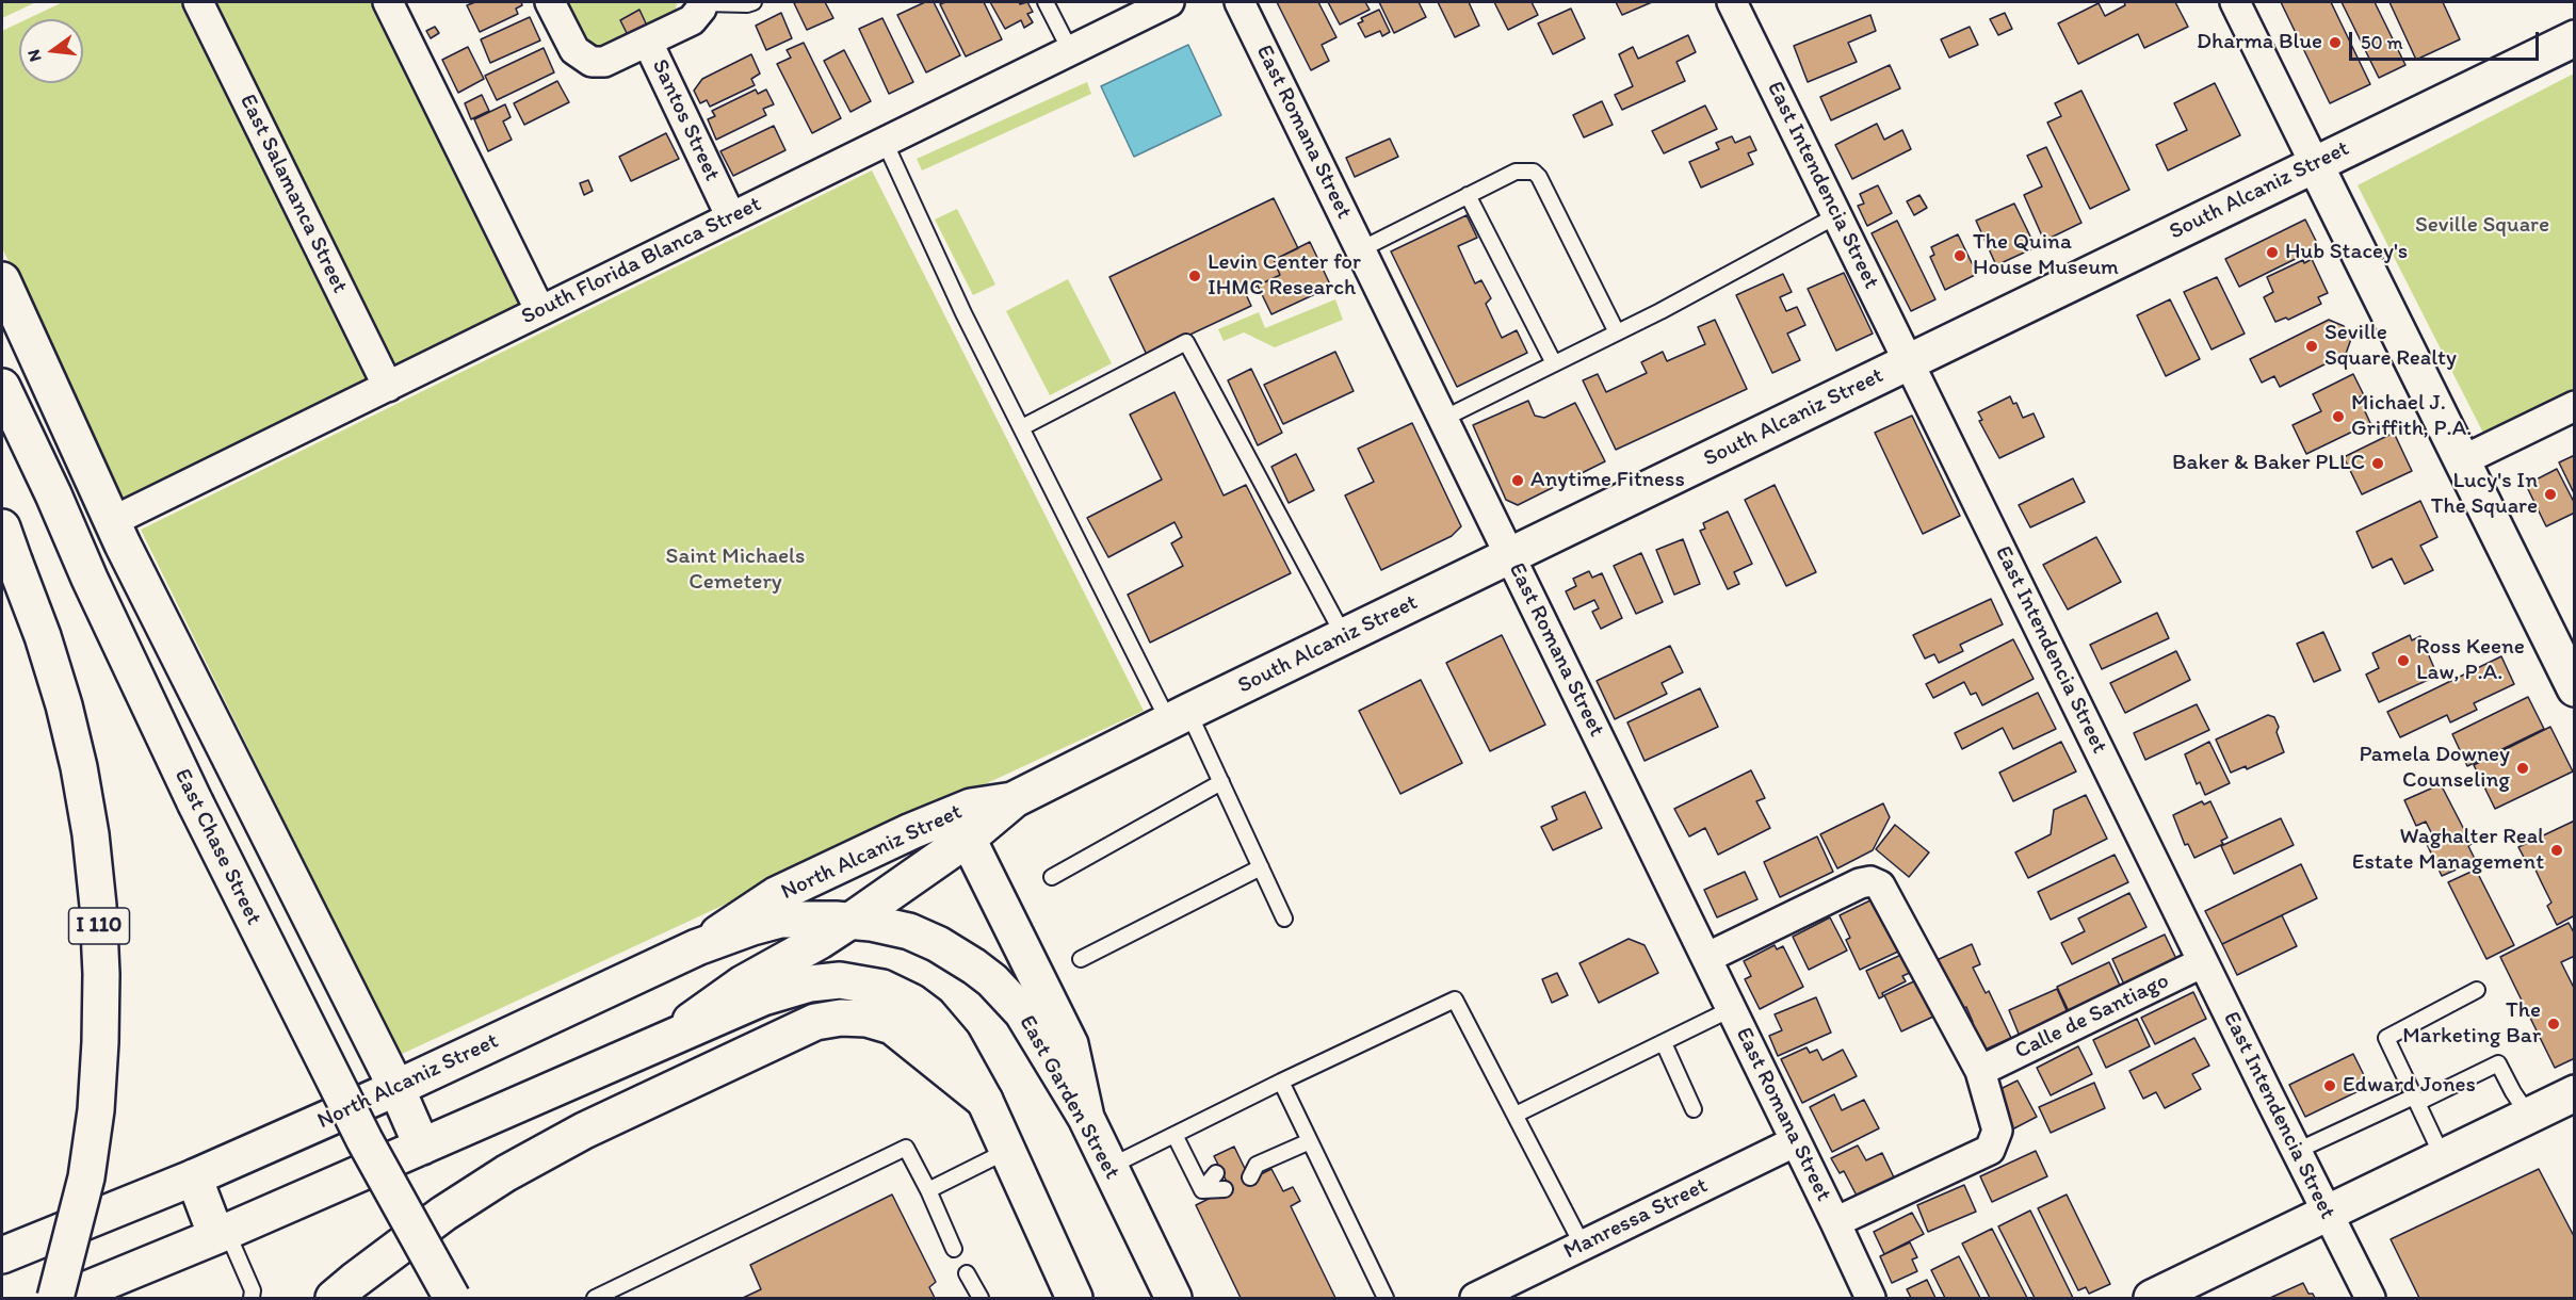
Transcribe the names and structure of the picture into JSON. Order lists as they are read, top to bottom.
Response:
{
  "streets": {
    "main road": [
      "South Alcaniz Street",
      "East Chase Street",
      "North Alcaniz Street",
      "I 110",
      "East Garden Street"
    ],
    "street": [
      "Santos Street",
      "East Romana Street",
      "East Intendencia Street",
      "East Salamanca Street",
      "South Florida Blanca Street",
      "Calle de Santiago",
      "Manressa Street"
    ]
  },
  "crossings": [
    ["Santos Street", "South Florida Blanca Street"],
    ["East Romana Street", "South Alcaniz Street"],
    ["East Romana Street", "Manressa Street"],
    ["East Intendencia Street", "South Alcaniz Street"],
    ["East Intendencia Street", "Calle de Santiago"],
    ["South Alcaniz Street", "North Alcaniz Street"],
    ["East Salamanca Street", "South Florida Blanca Street"],
    ["North Alcaniz Street", "East Garden Street"]
  ],
  "parks": ["Seville Square", "Saint Michaels Cemetery"],
  "places": [
    "Dharma Blue",
    "Hub Stacey's",
    "The Quina House Museum",
    "Levin Center for IHMC Research",
    "Seville Square Realty",
    "Michael J. Griffith, P.A.",
    "Baker & Baker PLLC",
    "Anytime Fitness",
    "Lucy's In The Square",
    "Ross Keene Law, P.A.",
    "Pamela Downey Counseling",
    "Waghalter Real Estate Management",
    "The Marketing Bar",
    "Edward Jones"
  ],
  "scale_bar": "50 m",
  "north": "left"
}
